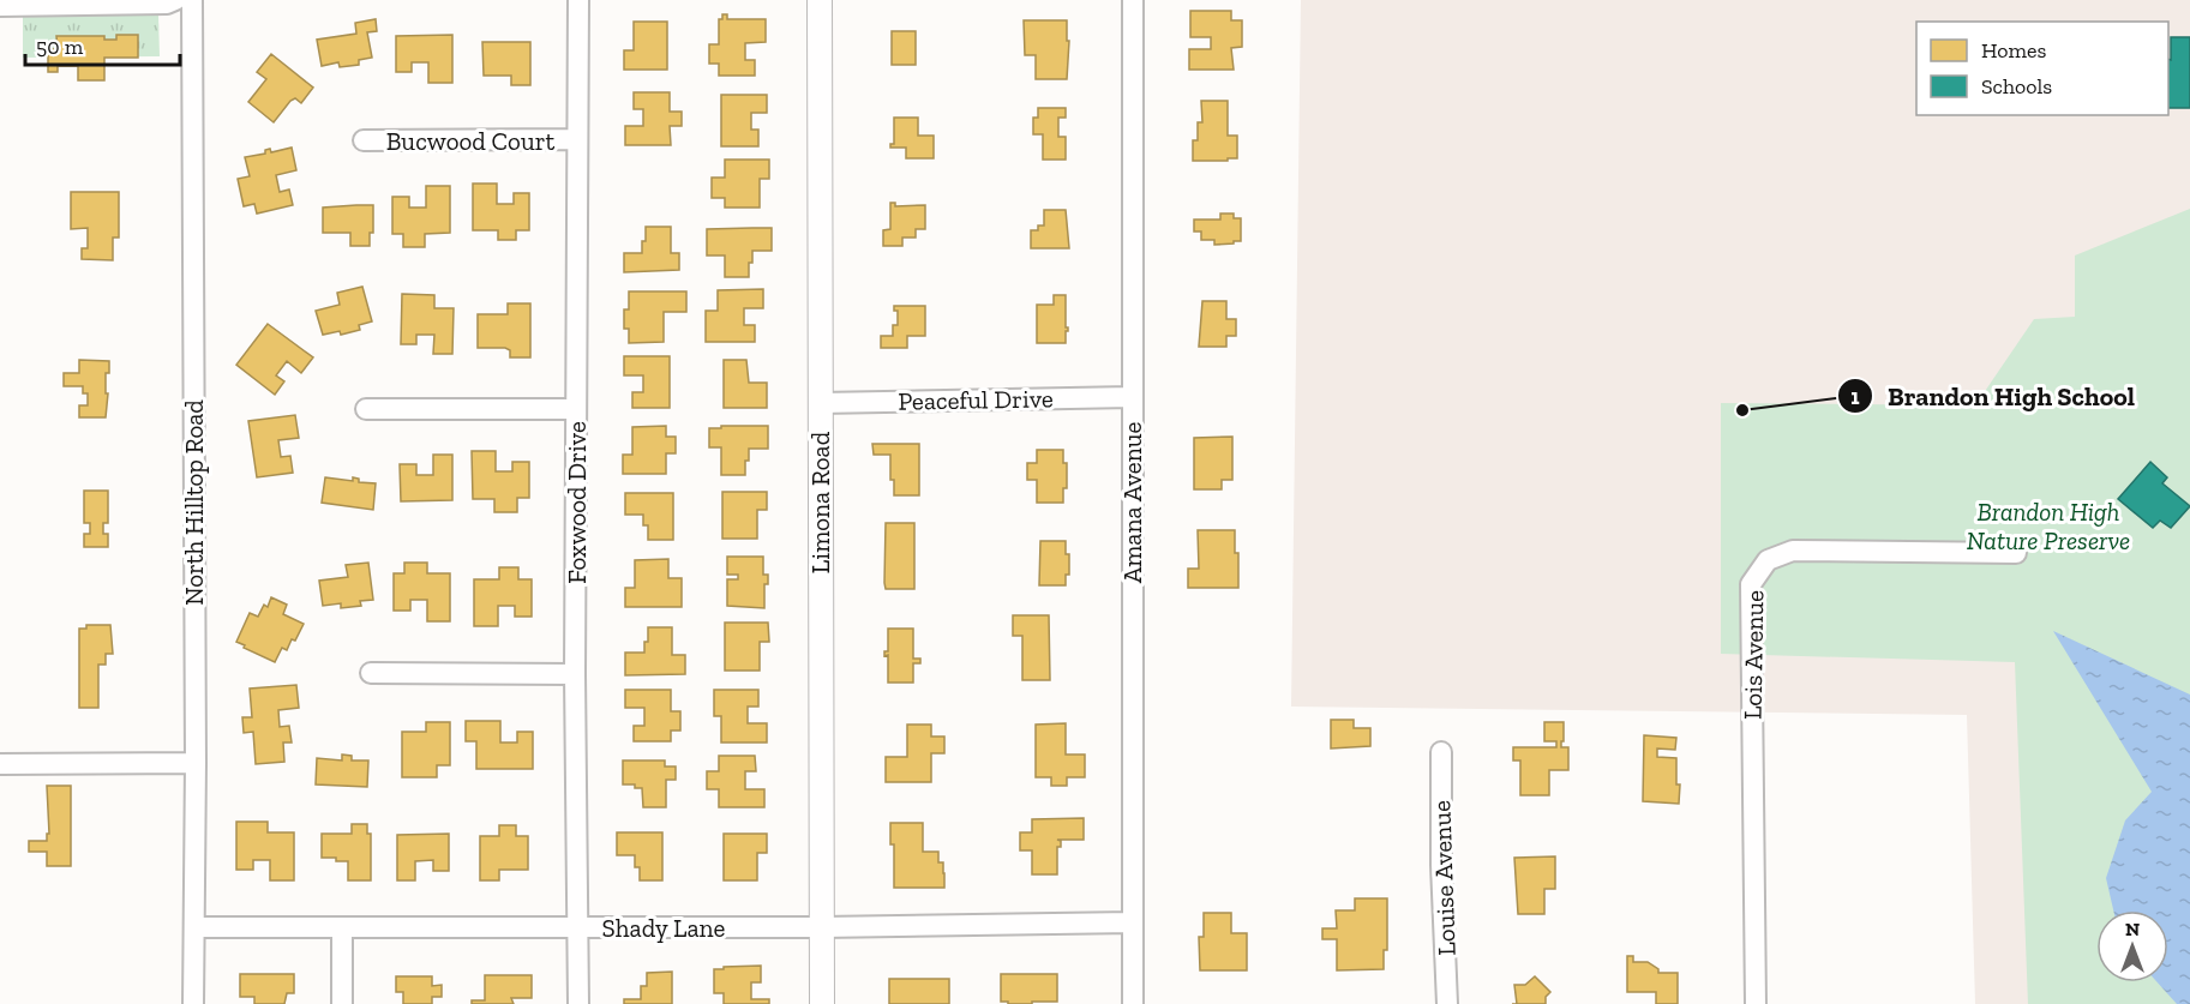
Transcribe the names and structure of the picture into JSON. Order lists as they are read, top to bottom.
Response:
{
  "streets": {
    "street": [
      "Bucwood Court",
      "Peaceful Drive",
      "North Hilltop Road",
      "Foxwood Drive",
      "Limona Road",
      "Amana Avenue",
      "Lois Avenue",
      "Louise Avenue",
      "Shady Lane"
    ]
  },
  "crossings": [
    ["Bucwood Court", "Foxwood Drive"],
    ["Peaceful Drive", "Limona Road"],
    ["Peaceful Drive", "Amana Avenue"],
    ["North Hilltop Road", "Shady Lane"],
    ["Foxwood Drive", "Shady Lane"],
    ["Limona Road", "Shady Lane"],
    ["Amana Avenue", "Shady Lane"]
  ],
  "parks": ["Brandon High Nature Preserve"],
  "places": ["Brandon High School"],
  "legend": ["Homes", "Schools"],
  "scale_bar": "50 m",
  "north": "top"
}
